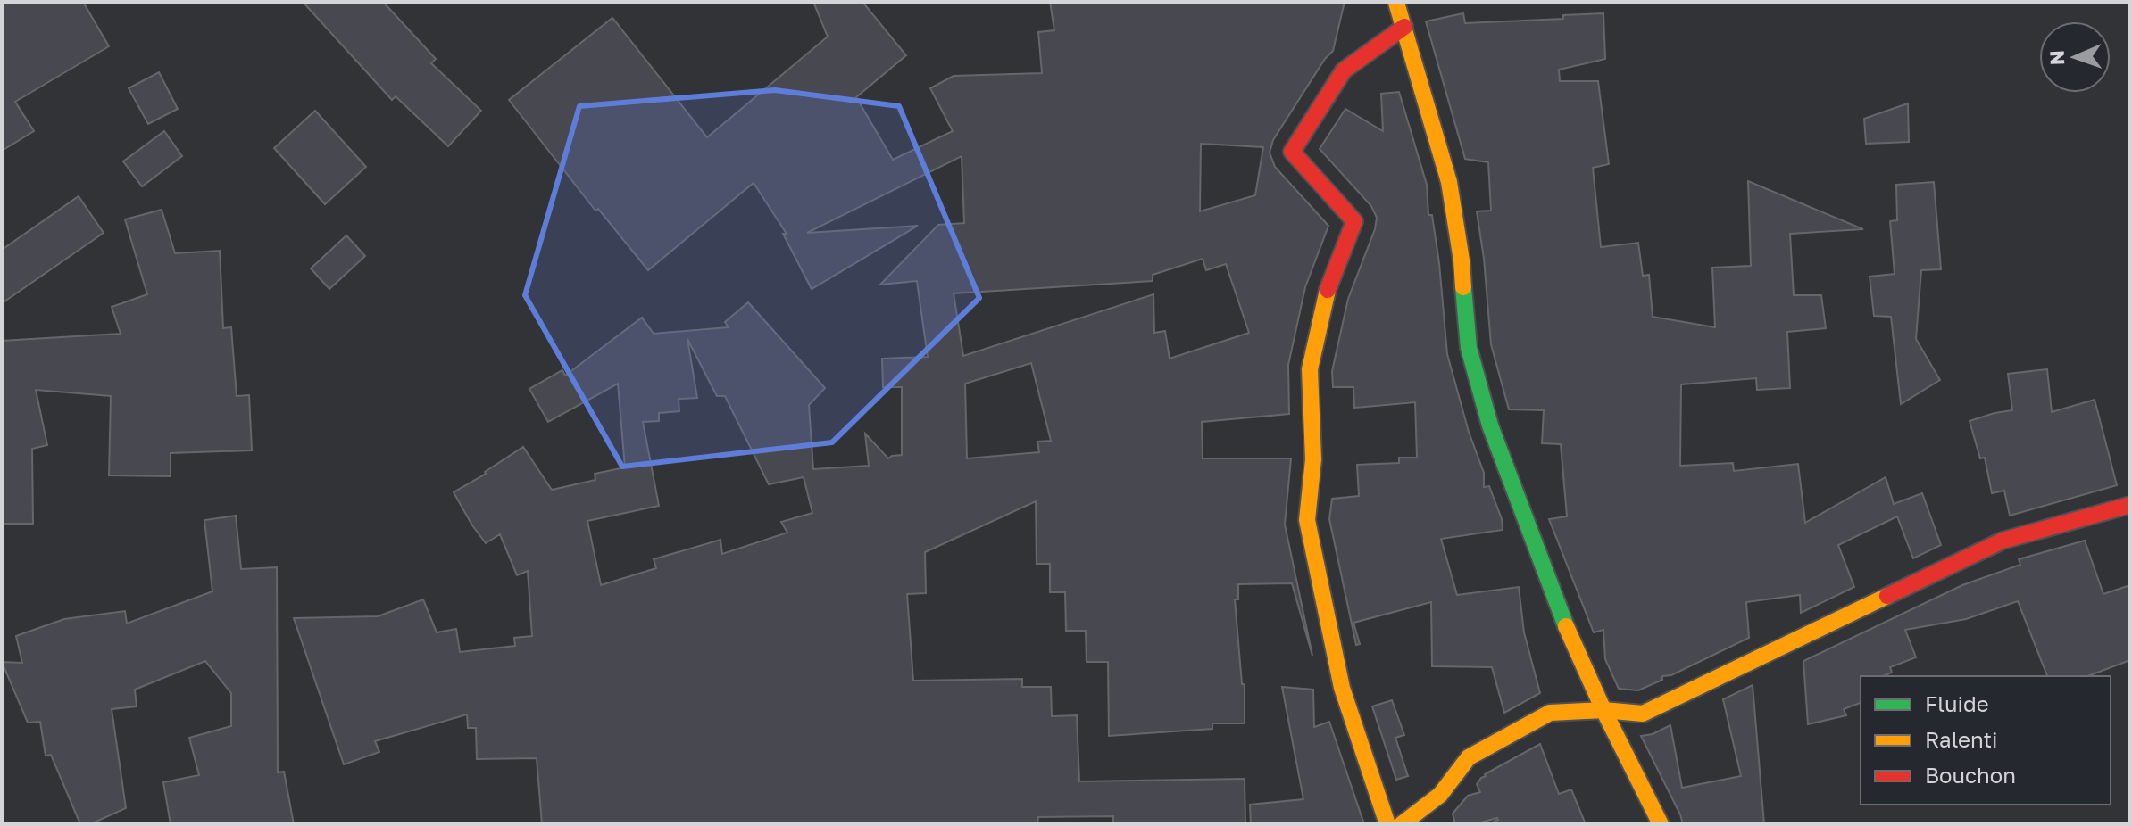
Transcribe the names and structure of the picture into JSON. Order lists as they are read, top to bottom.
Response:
{
  "legend": ["Fluide", "Ralenti", "Bouchon"],
  "north": "left"
}
